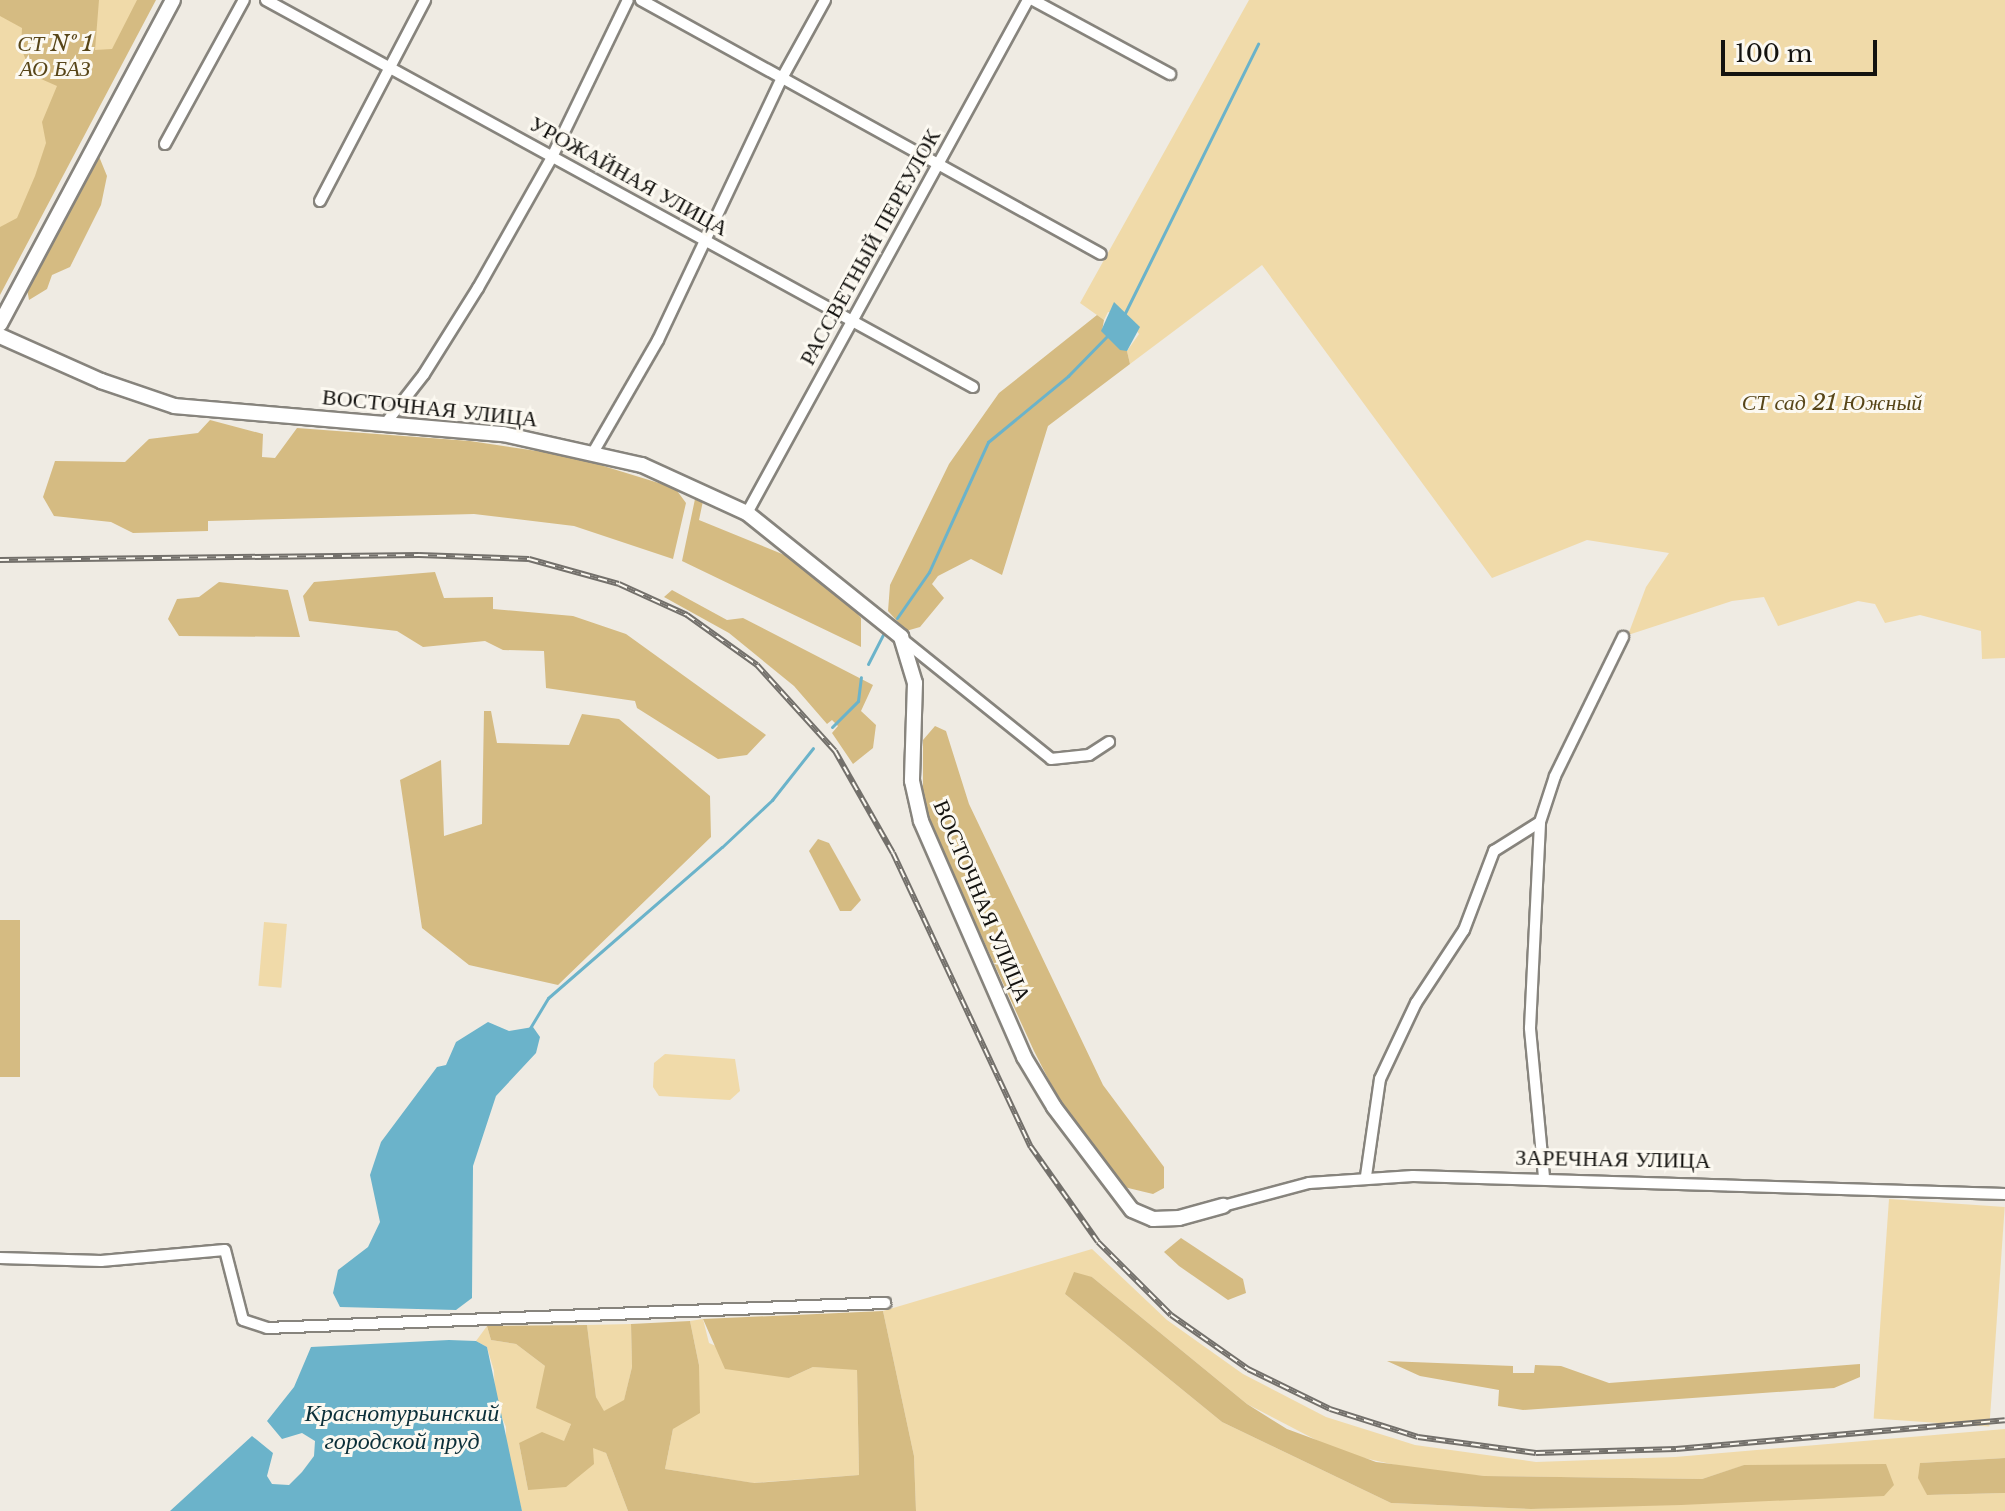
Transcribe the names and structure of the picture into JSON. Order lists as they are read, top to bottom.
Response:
{
  "streets": {
    "street": [
      "УРОЖАЙНАЯ УЛИЦА",
      "РАССВЕТНЫЙ ПЕРЕУЛОК",
      "ВОСТОЧНАЯ УЛИЦА",
      "ЗАРЕЧНАЯ УЛИЦА"
    ]
  },
  "crossings": [
    ["УРОЖАЙНАЯ УЛИЦА", "РАССВЕТНЫЙ ПЕРЕУЛОК"],
    ["РАССВЕТНЫЙ ПЕРЕУЛОК", "ВОСТОЧНАЯ УЛИЦА"],
    ["ВОСТОЧНАЯ УЛИЦА", "ЗАРЕЧНАЯ УЛИЦА"]
  ],
  "water": ["Краснотурьинский городской пруд"],
  "parks": ["СТ № 1 АО БАЗ", "СТ сад 21 Южный"],
  "scale_bar": "100 m"
}
